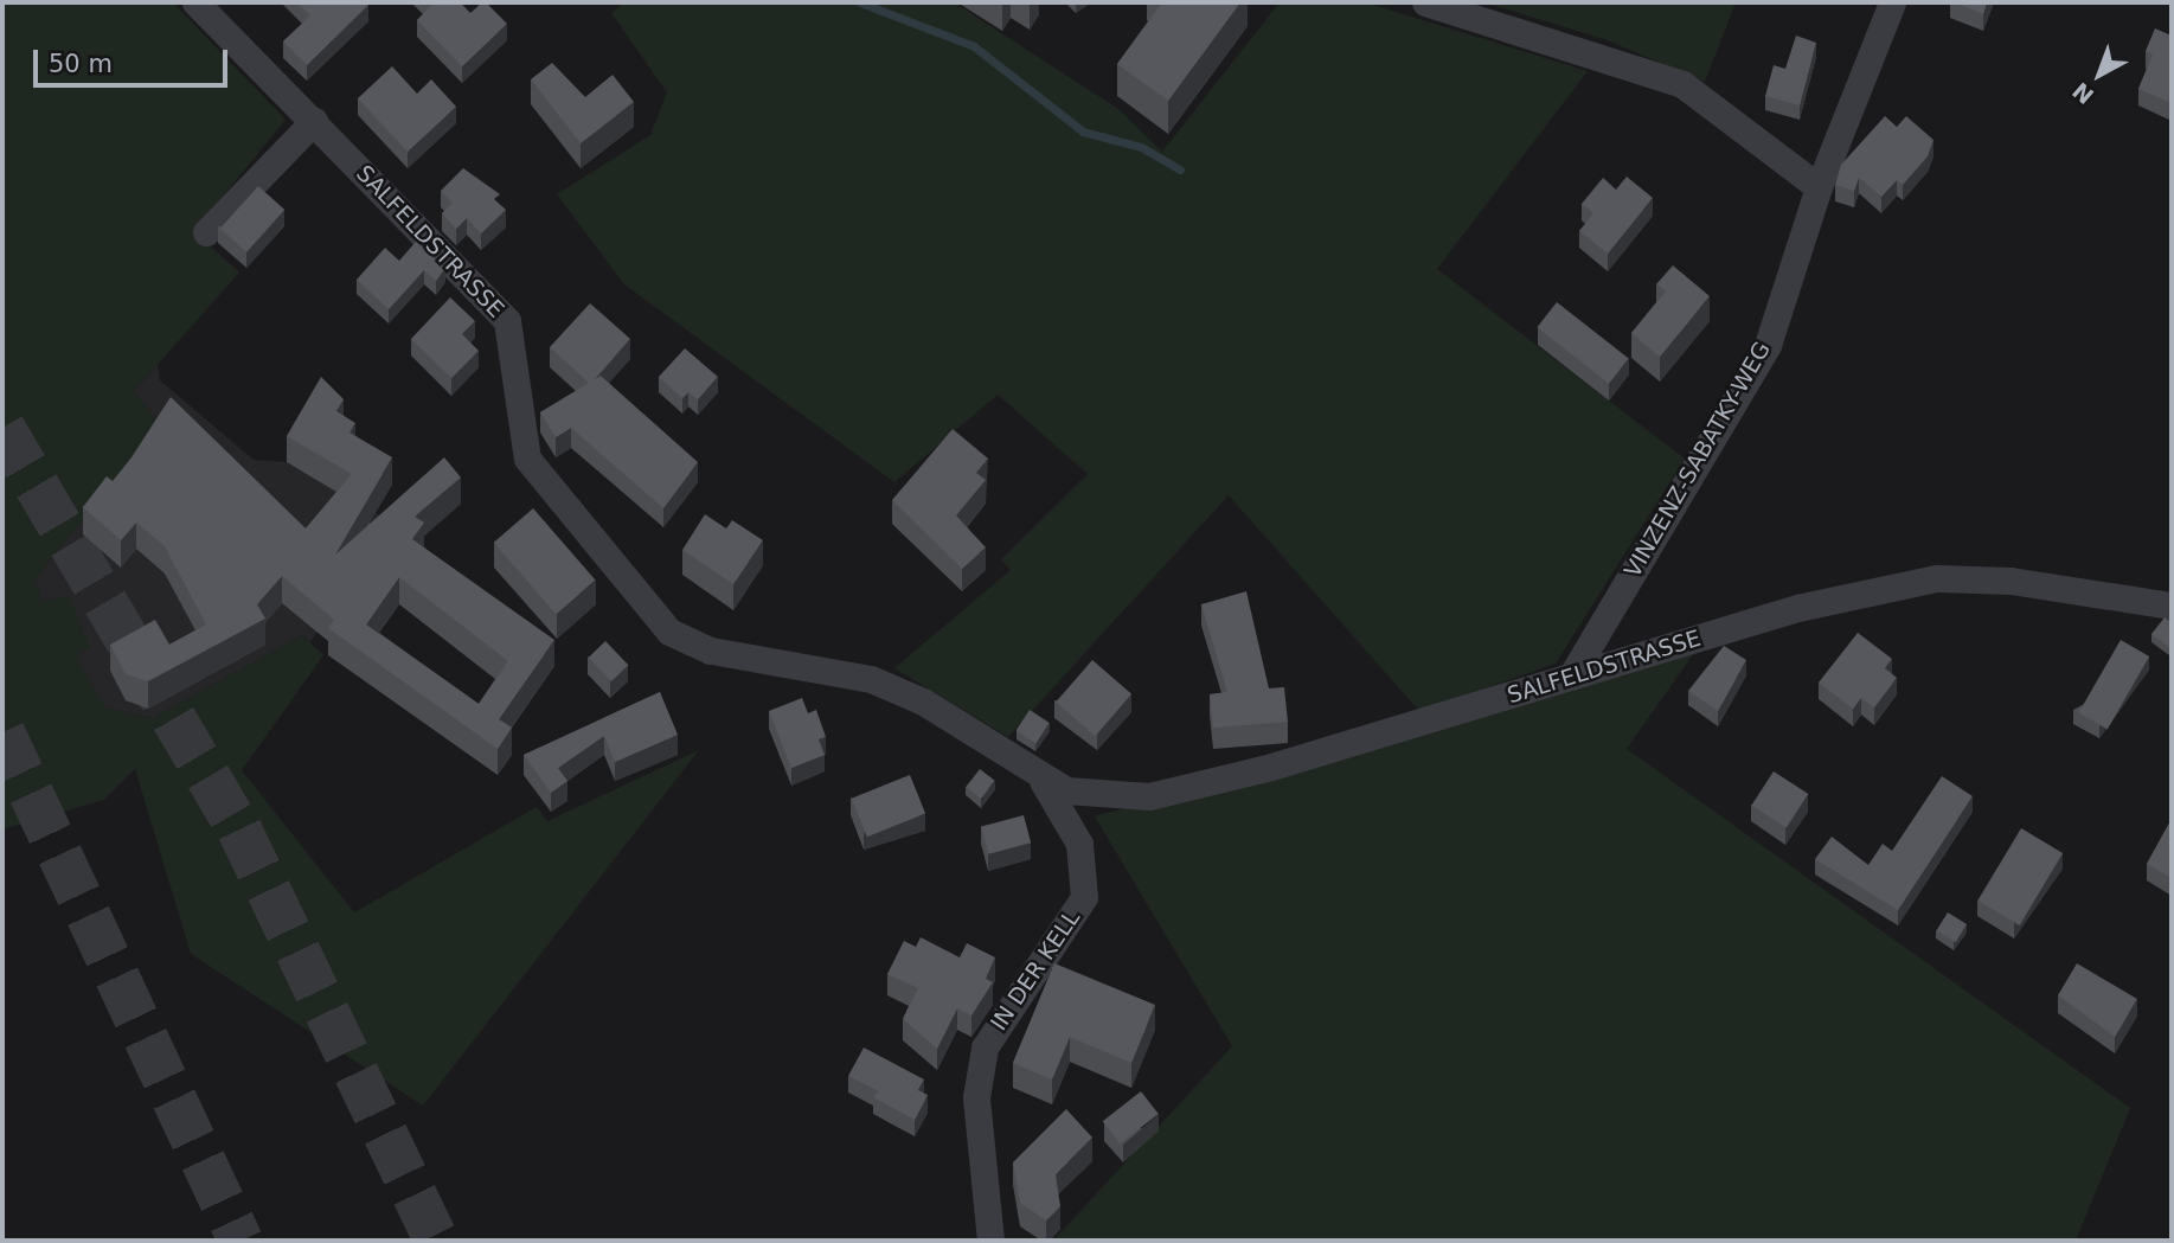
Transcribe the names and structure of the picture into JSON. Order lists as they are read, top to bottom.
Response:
{
  "streets": {
    "street": ["SALFELDSTRASSE", "VINZENZ-SABATKY-WEG", "IN DER KELL"]
  },
  "crossings": [
    ["SALFELDSTRASSE", "VINZENZ-SABATKY-WEG"],
    ["SALFELDSTRASSE", "IN DER KELL"]
  ],
  "scale_bar": "50 m",
  "north": "bottom left"
}
